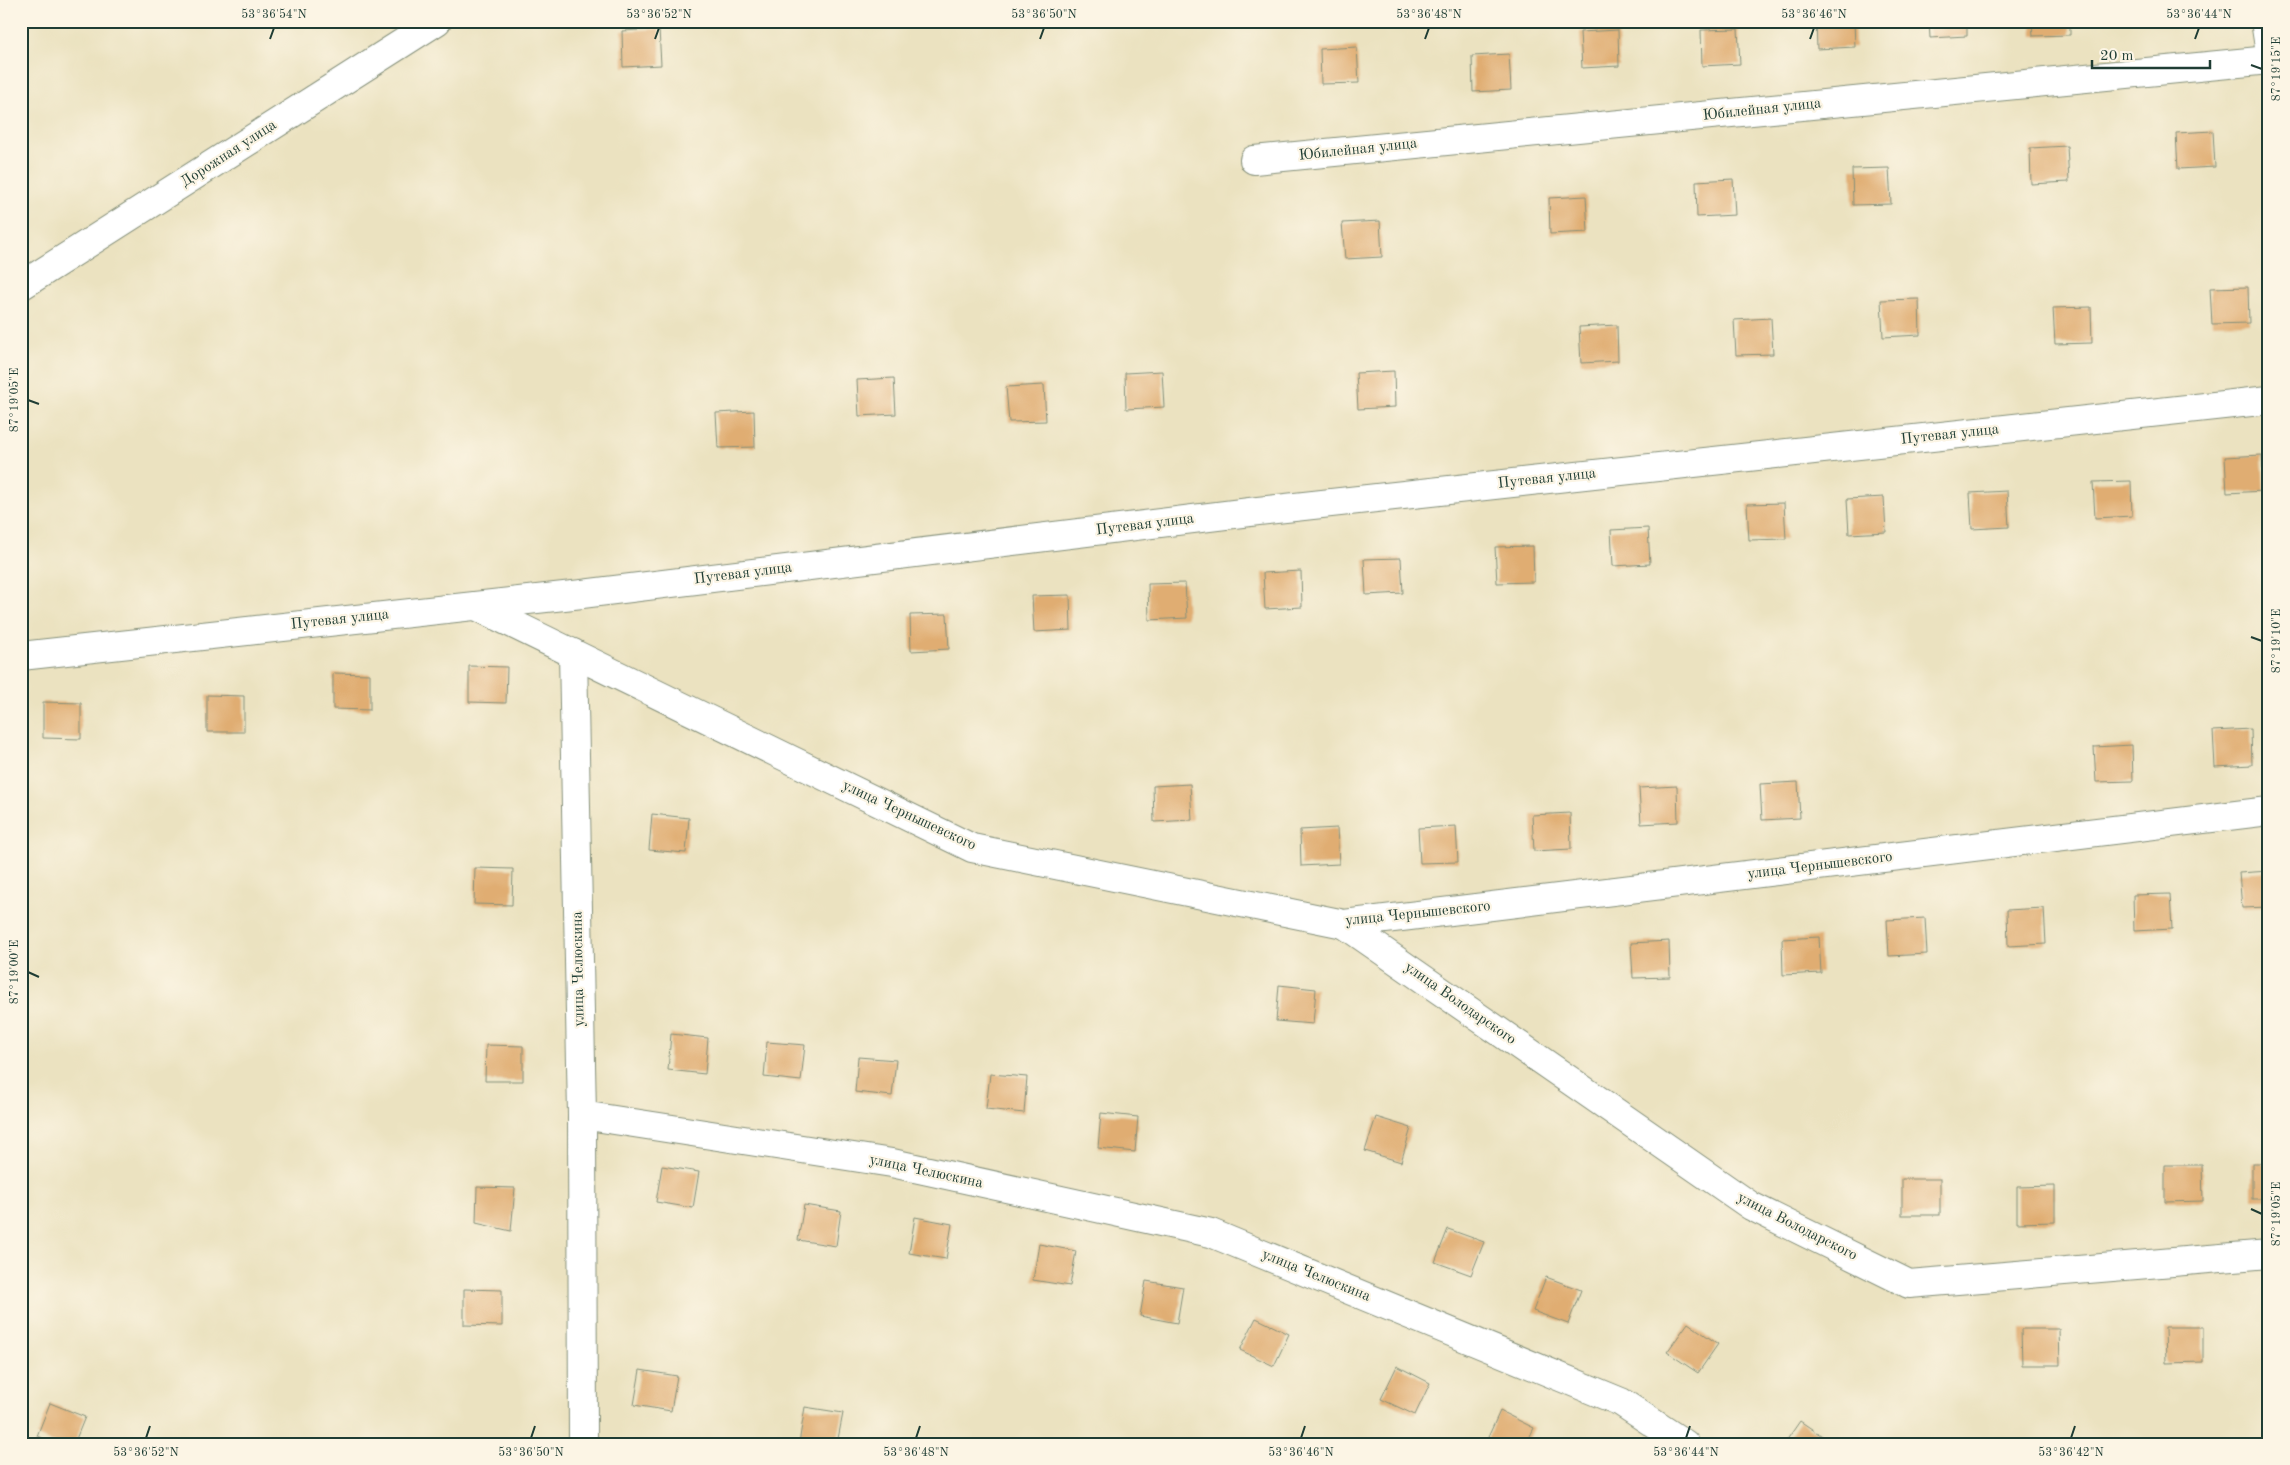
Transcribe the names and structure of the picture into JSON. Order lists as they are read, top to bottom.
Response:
{
  "streets": {
    "street": [
      "Юбилейная улица",
      "Дорожная улица",
      "Путевая улица",
      "улица Чернышевского",
      "улица Челюскина",
      "улица Володарского"
    ]
  },
  "crossings": [
    ["Путевая улица", "улица Чернышевского"],
    ["улица Чернышевского", "улица Челюскина"],
    ["улица Чернышевского", "улица Володарского"]
  ],
  "scale_bar": "20 m",
  "coordinates": [
    "53°36'54\"N",
    "53°36'52\"N",
    "53°36'50\"N",
    "53°36'48\"N",
    "53°36'46\"N",
    "53°36'44\"N",
    "87°19'15\"E",
    "87°19'05\"E",
    "87°19'10\"E",
    "87°19'00\"E",
    "53°36'42\"N"
  ]
}
